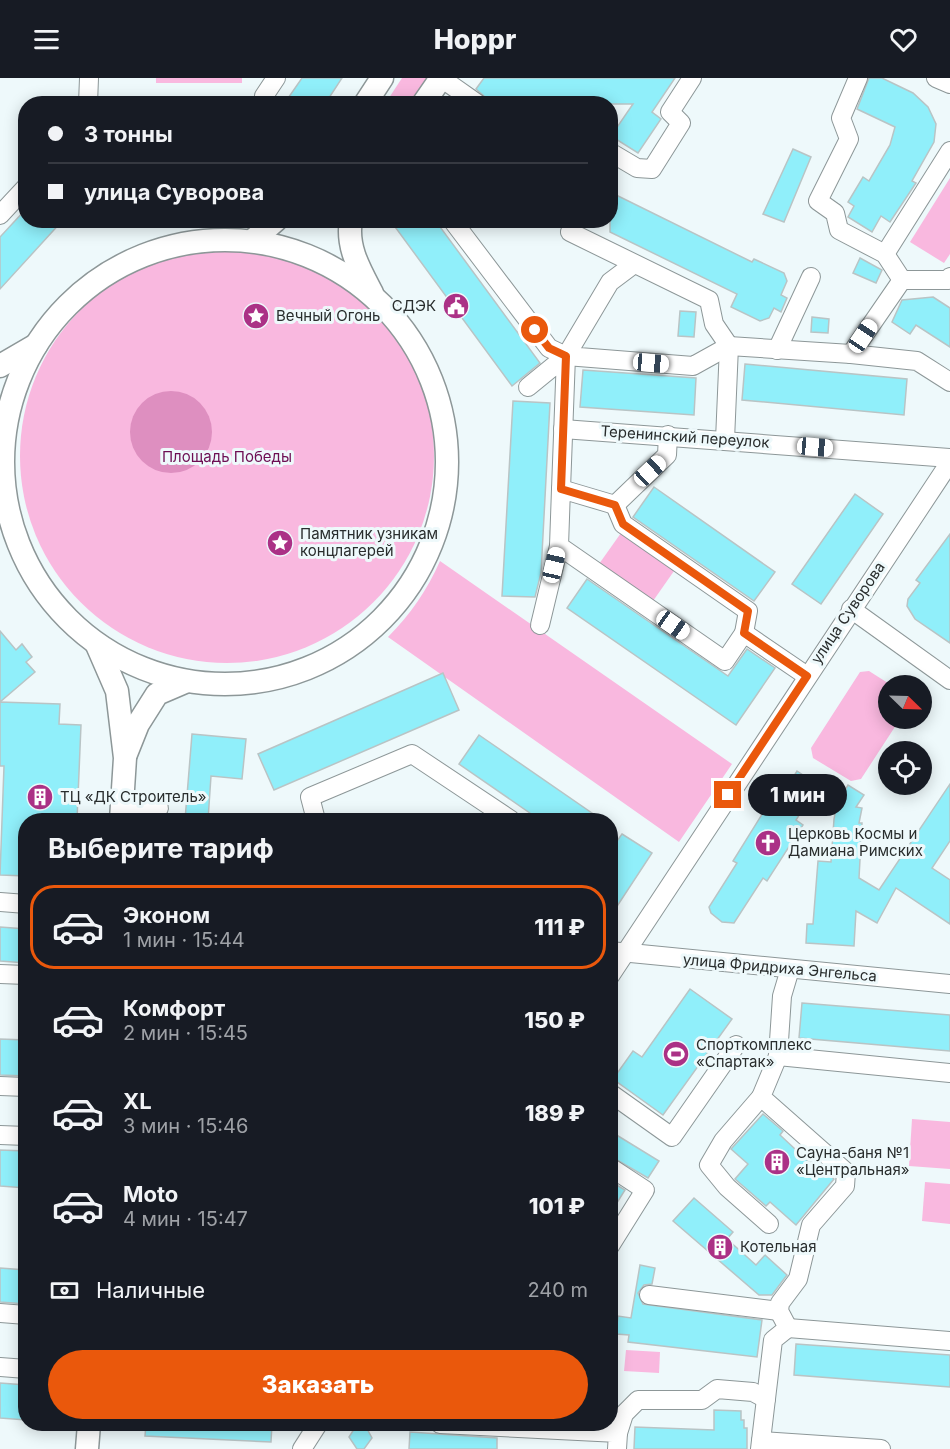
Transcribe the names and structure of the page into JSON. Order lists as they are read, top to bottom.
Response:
{
  "streets": {
    "street": ["Теренинский переулок", "улица Суворова", "улица Фридриха Энгельса"]
  },
  "crossings": [
    ["Теренинский переулок", "улица Суворова"],
    ["улица Суворова", "улица Фридриха Энгельса"]
  ],
  "parks": ["Площадь Победы"],
  "places": {
    "public building": ["СДЭК"],
    "place": ["Вечный Огонь", "Памятник узникам концлагерей"],
    "building": ["ТЦ «ДК Строитель»", "Сауна-баня №1 «Центральная»", "Котельная"],
    "church": ["Церковь Космы и Дамиана Римских"],
    "sports": ["Спорткомплекс «Спартак»"]
  },
  "north": "bottom right",
  "page": {
    "header": "Hoppr",
    "banner": ["3 тонны", "улица Суворова"],
    "bubble": "1 мин",
    "heading": "Выберите тариф",
    "list": [
      {
        "name": "Эконом",
        "note": "1 мин · 15:44",
        "value": "111 ₽"
      },
      {
        "name": "Комфорт",
        "note": "2 мин · 15:45",
        "value": "150 ₽"
      },
      {
        "name": "XL",
        "note": "3 мин · 15:46",
        "value": "189 ₽"
      },
      {
        "name": "Moto",
        "note": "4 мин · 15:47",
        "value": "101 ₽"
      }
    ],
    "pay": ["Наличные", "240 m"],
    "buttons": "Заказать"
  }
}
